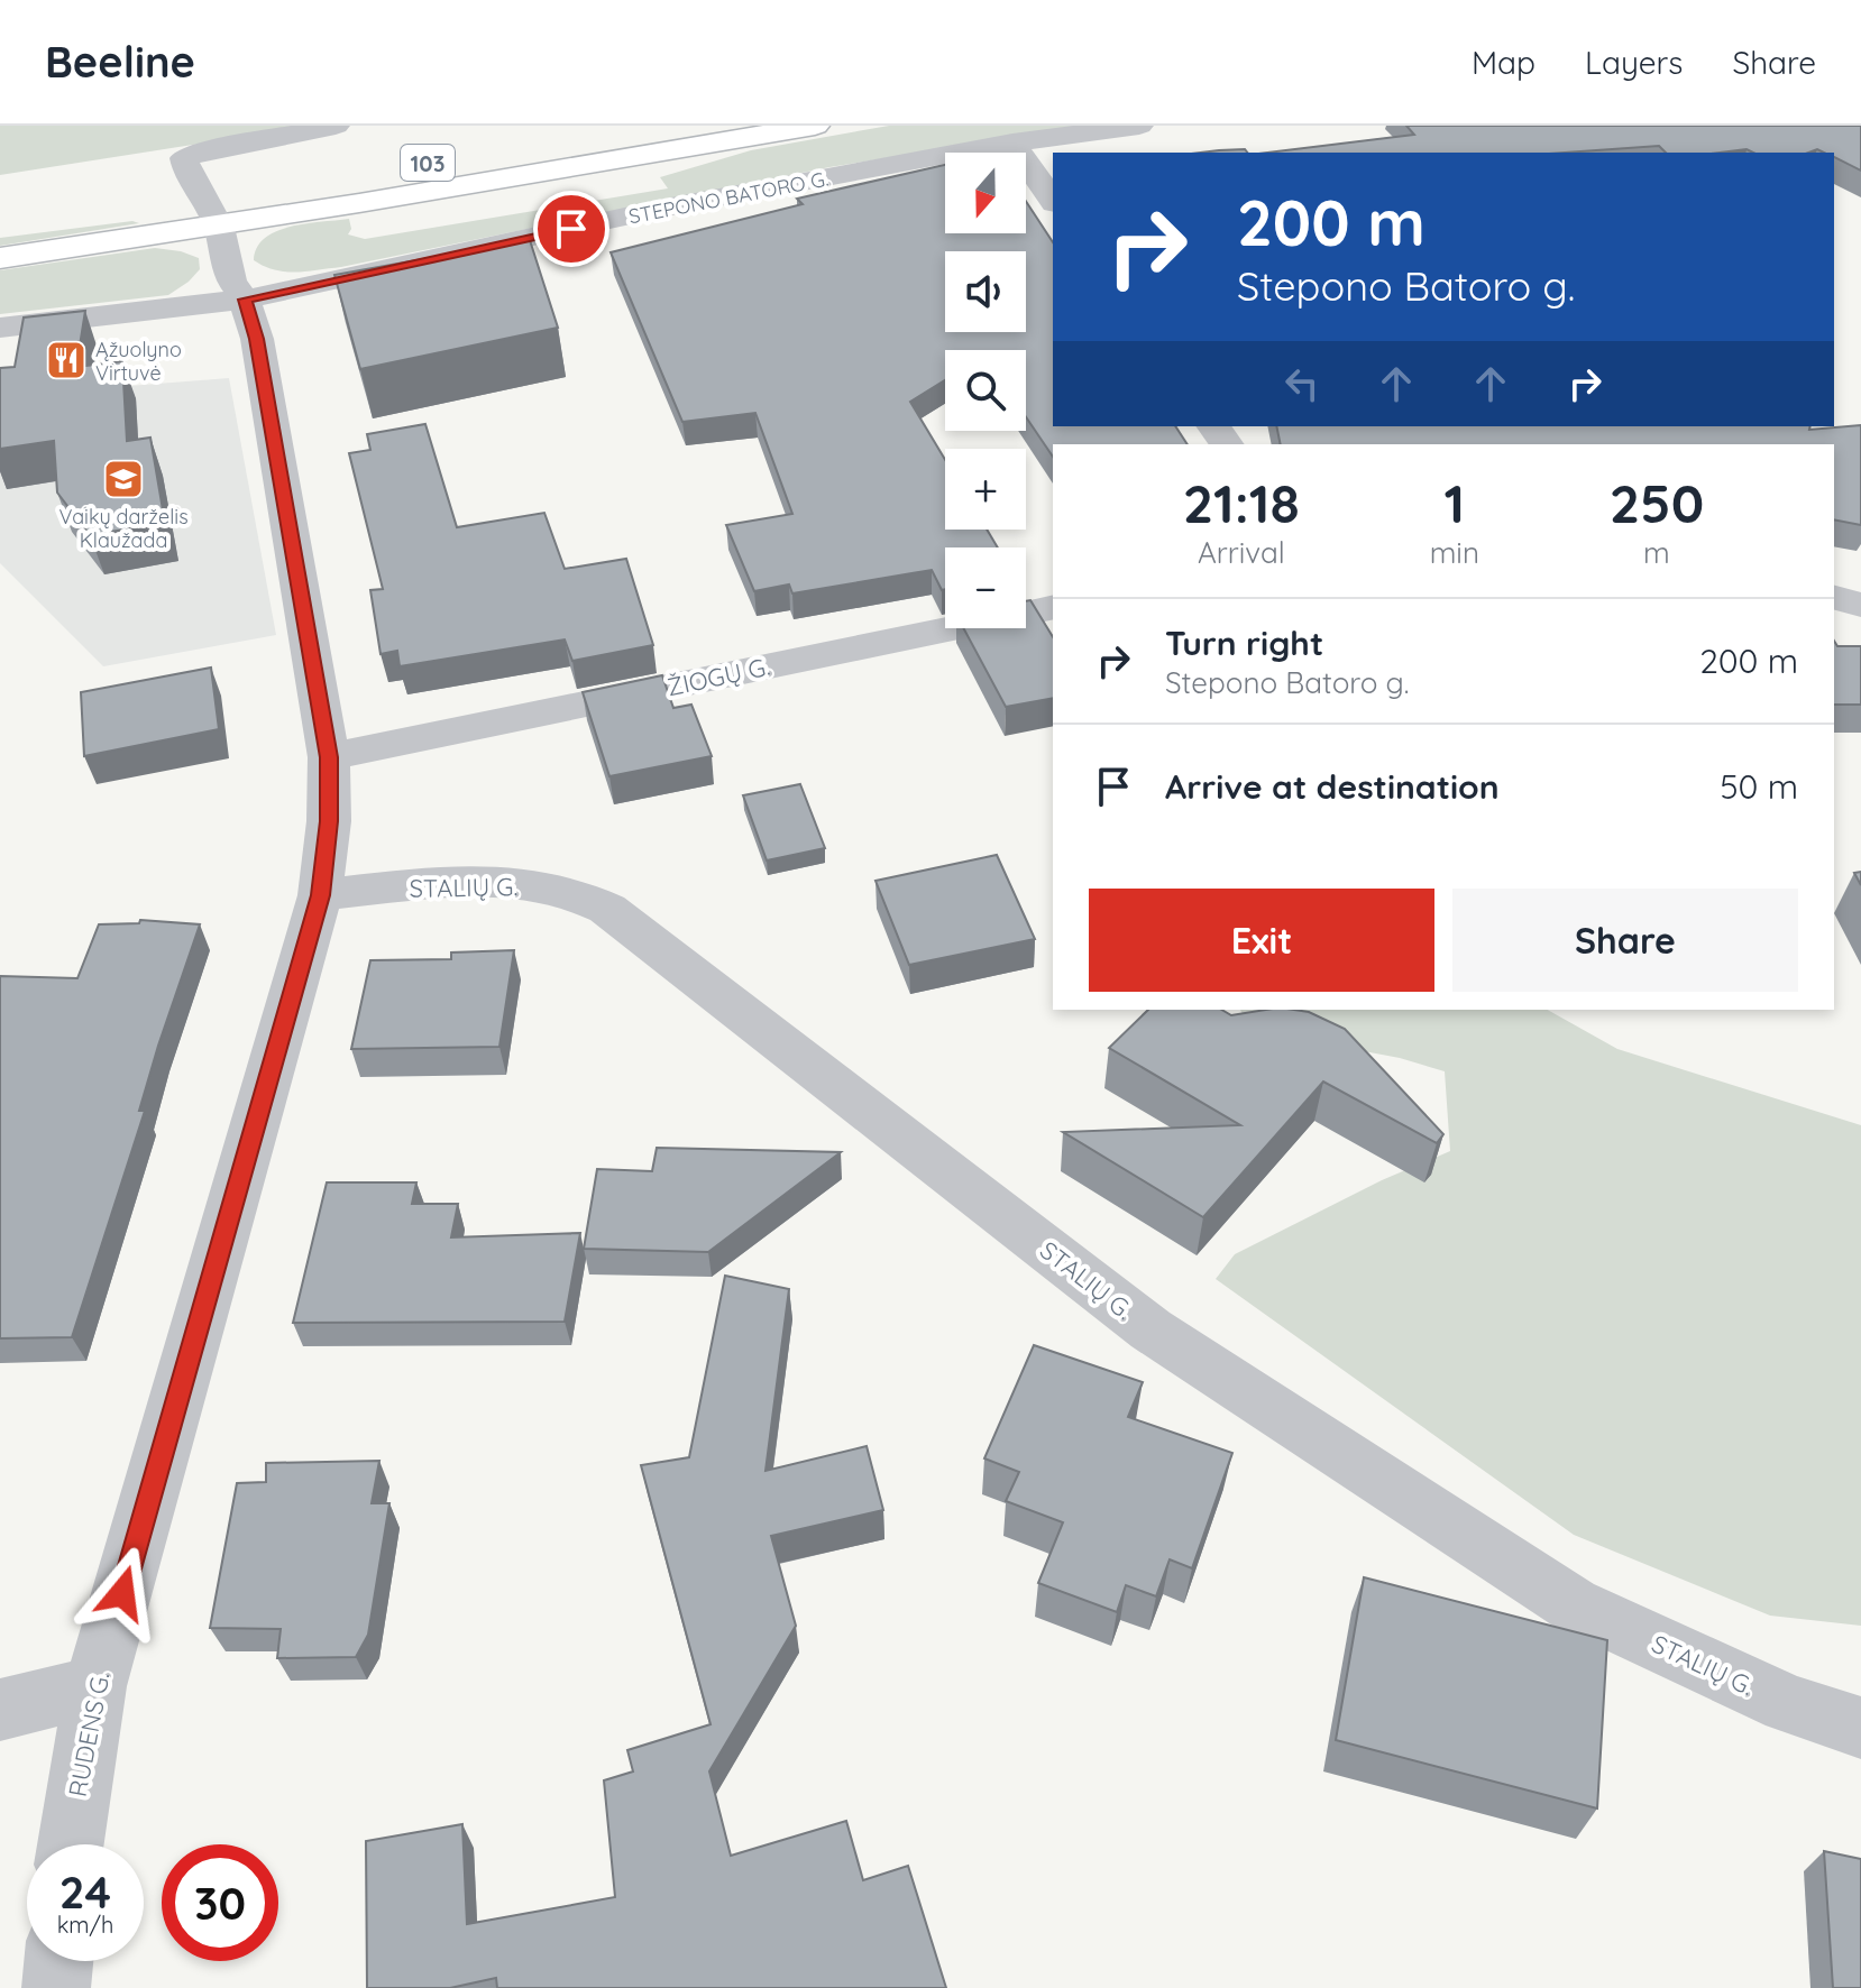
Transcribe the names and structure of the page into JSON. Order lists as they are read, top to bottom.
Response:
{
  "streets": {
    "main road": ["103"],
    "street": [
      "STEPONO BATORO G.",
      "ŽIOGŲ G.",
      "STALIŲ G.",
      "RUDENS G."
    ]
  },
  "crossings": [
    ["103", "RUDENS G."],
    ["STEPONO BATORO G.", "RUDENS G."],
    ["ŽIOGŲ G.", "RUDENS G."],
    ["STALIŲ G.", "RUDENS G."]
  ],
  "places": {
    "restaurant": ["Ąžuolyno Virtuvė"],
    "school or university": ["Vaikų darželis Klaužada"]
  },
  "north": "bottom",
  "page": {
    "header": "Beeline",
    "nav": ["Map", "Layers", "Share"],
    "map_buttons": ["+", "−"],
    "turn": ["200 m", "Stepono Batoro g."],
    "eta": [
      "21:18",
      "Arrival",
      "1",
      "min",
      "250",
      "m"
    ],
    "list": [
      {
        "name": "Turn right",
        "note": "Stepono Batoro g.",
        "value": "200 m"
      },
      {
        "name": "Arrive at destination",
        "value": "50 m"
      }
    ],
    "buttons": ["Exit", "Share"],
    "speed": "24 km/h",
    "limit": "30"
  }
}
